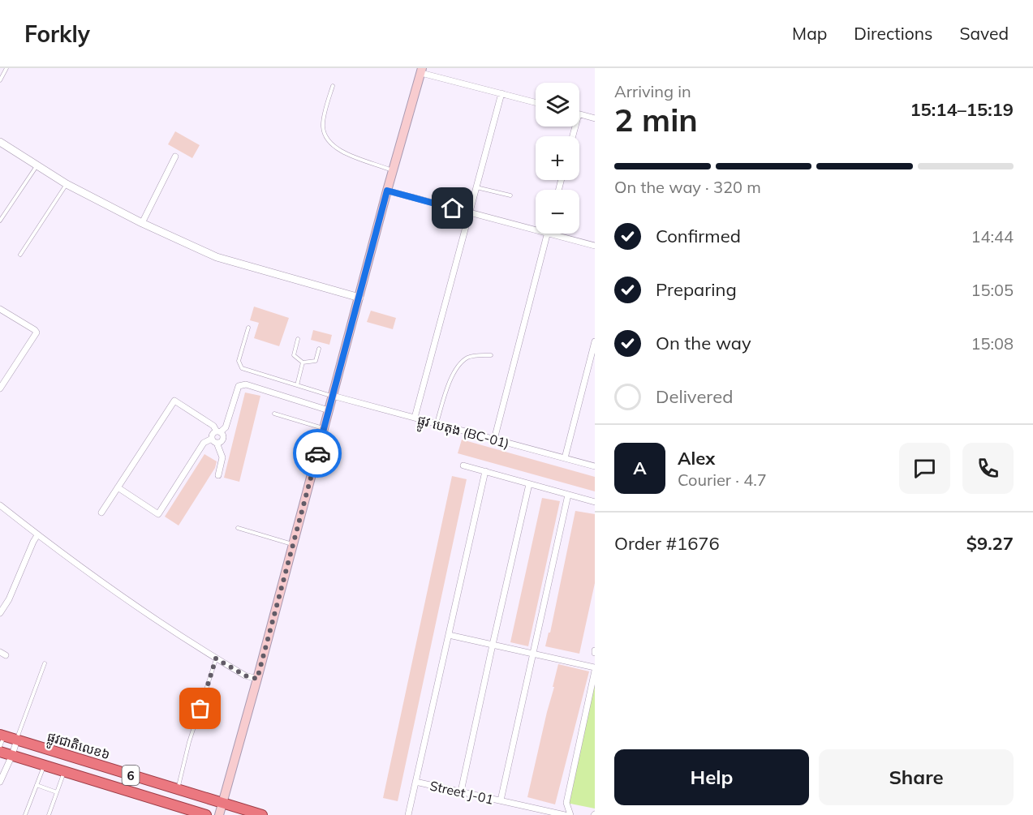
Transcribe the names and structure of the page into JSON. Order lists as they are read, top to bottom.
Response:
{
  "streets": {
    "highway": ["ផ្លូវជាតិលេខ៦", "6"],
    "street": ["ផ្លូវ បេតុង (BC-01)", "Street J-01"]
  },
  "page": {
    "header": "Forkly",
    "nav": ["Map", "Directions", "Saved"],
    "heading": ["2 min", "Arriving in", "15:14–15:19"],
    "panel": [
      "Alex",
      "Courier · 4.7",
      "Order #1676",
      "$9.27"
    ],
    "map_buttons": ["+", "−"],
    "bar": "On the way · 320 m",
    "list": [
      ["Confirmed", "14:44"],
      ["Preparing", "15:05"],
      ["On the way", "15:08"],
      "Delivered"
    ],
    "round": "A",
    "buttons": ["Help", "Share"]
  }
}
